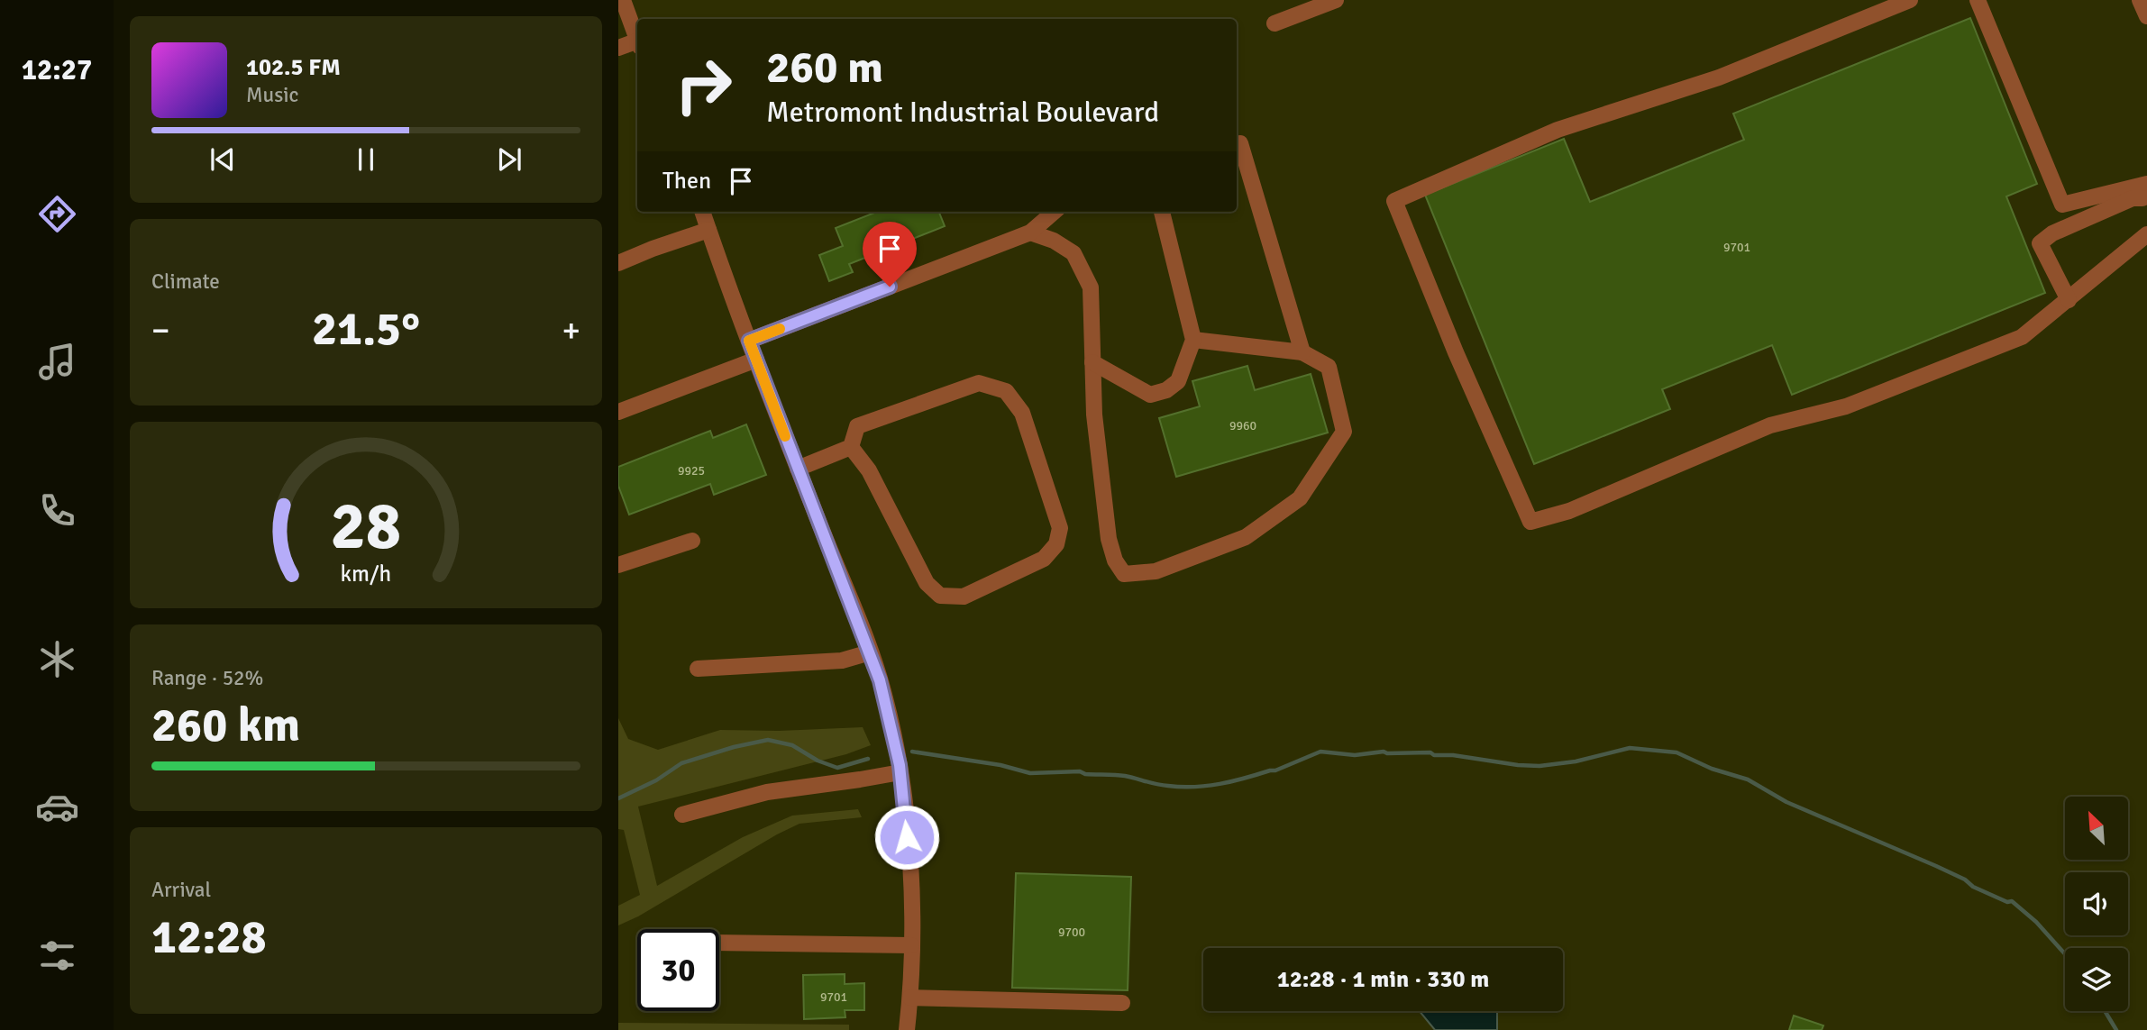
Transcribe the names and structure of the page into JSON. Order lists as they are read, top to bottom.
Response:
{
  "house_numbers": [
    "9701",
    "9960",
    "9925",
    "9700",
    "9701"
  ],
  "north": "top left",
  "page": {
    "tabs": "12:27",
    "turn": ["260 m", "Metromont Industrial Boulevard"],
    "song": ["102.5 FM", "Music"],
    "then": "Then",
    "tile": [
      "Climate",
      ["Range · 52%", "260 km"],
      ["Arrival", "12:28"]
    ],
    "heat": ["−", "21.5°", "+"],
    "limit": "30",
    "trip": "12:28 · 1 min · 330 m",
    "gauge": ["28", "km/h"]
  }
}
